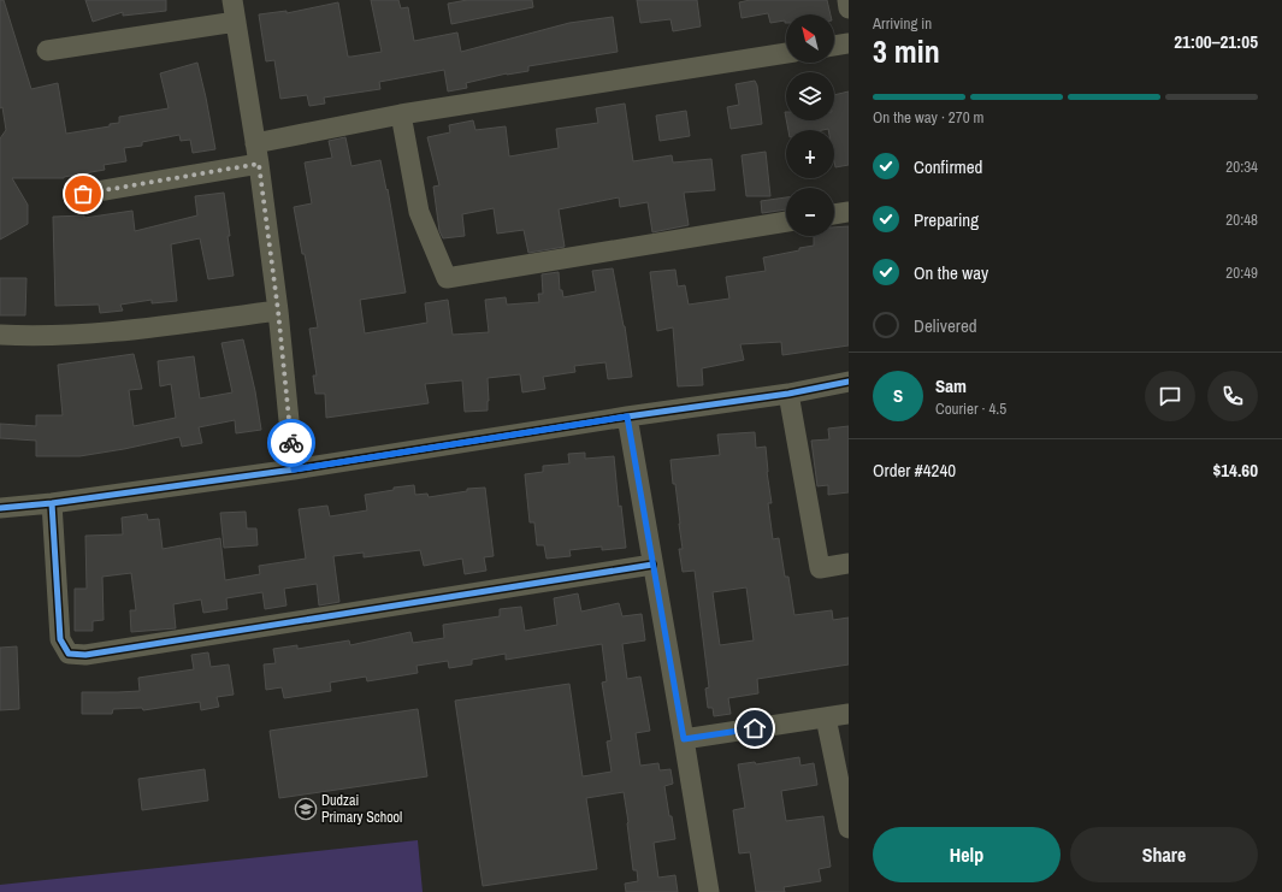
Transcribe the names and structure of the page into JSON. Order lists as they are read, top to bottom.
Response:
{
  "places": {
    "school or university": ["Dudzai Primary School"]
  },
  "north": "top left",
  "page": {
    "heading": ["3 min", "Arriving in", "21:00–21:05"],
    "panel": [
      "Sam",
      "Courier · 4.5",
      "Order #4240",
      "$14.60"
    ],
    "map_buttons": ["+", "−"],
    "bar": "On the way · 270 m",
    "list": [
      ["Confirmed", "20:34"],
      ["Preparing", "20:48"],
      ["On the way", "20:49"],
      "Delivered"
    ],
    "round": "S",
    "buttons": ["Help", "Share"]
  }
}
